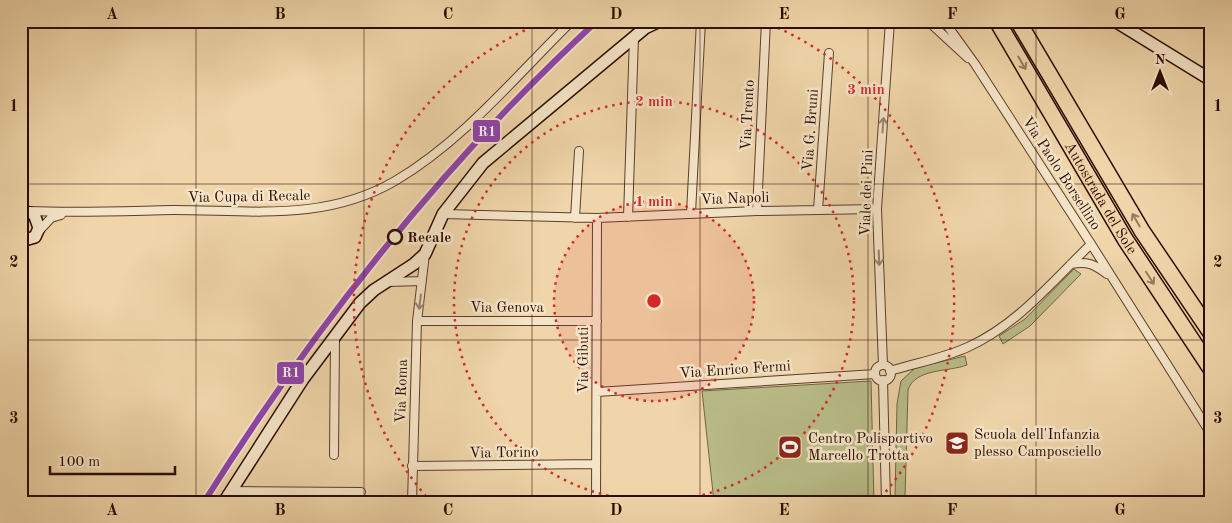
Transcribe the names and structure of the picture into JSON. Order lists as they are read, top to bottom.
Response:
{
  "streets": {
    "highway": ["Autostrada del Sole"],
    "street": [
      "Via Trento",
      "Via G. Bruni",
      "Via Paolo Borsellino",
      "Viale dei Pini",
      "Via Cupa di Recale",
      "Via Napoli",
      "Via Genova",
      "Via Gibuti",
      "Via Enrico Fermi",
      "Via Roma",
      "Via Torino"
    ]
  },
  "crossings": [
    ["Via Trento", "Via Napoli"],
    ["Via G. Bruni", "Via Napoli"],
    ["Via Paolo Borsellino", "Viale dei Pini"],
    ["Via Paolo Borsellino", "Via Enrico Fermi"],
    ["Viale dei Pini", "Via Napoli"],
    ["Viale dei Pini", "Via Enrico Fermi"],
    ["Via Napoli", "Via Gibuti"],
    ["Via Genova", "Via Gibuti"],
    ["Via Genova", "Via Roma"],
    ["Via Gibuti", "Via Enrico Fermi"],
    ["Via Gibuti", "Via Torino"],
    ["Via Roma", "Via Torino"]
  ],
  "places": {
    "other": ["Recale"],
    "school or university": ["Scuola dell'Infanzia plesso Camposciello"],
    "sports": ["Centro Polisportivo Marcello Trotta"]
  },
  "lines": ["transit line R1"],
  "scale_bar": "100 m",
  "north": "top",
  "grid": {
    "columns": [
      "A",
      "B",
      "C",
      "D",
      "E",
      "F",
      "G"
    ],
    "rows": ["1", "2", "3"]
  },
  "rings": ["3 min", "2 min", "1 min"]
}
